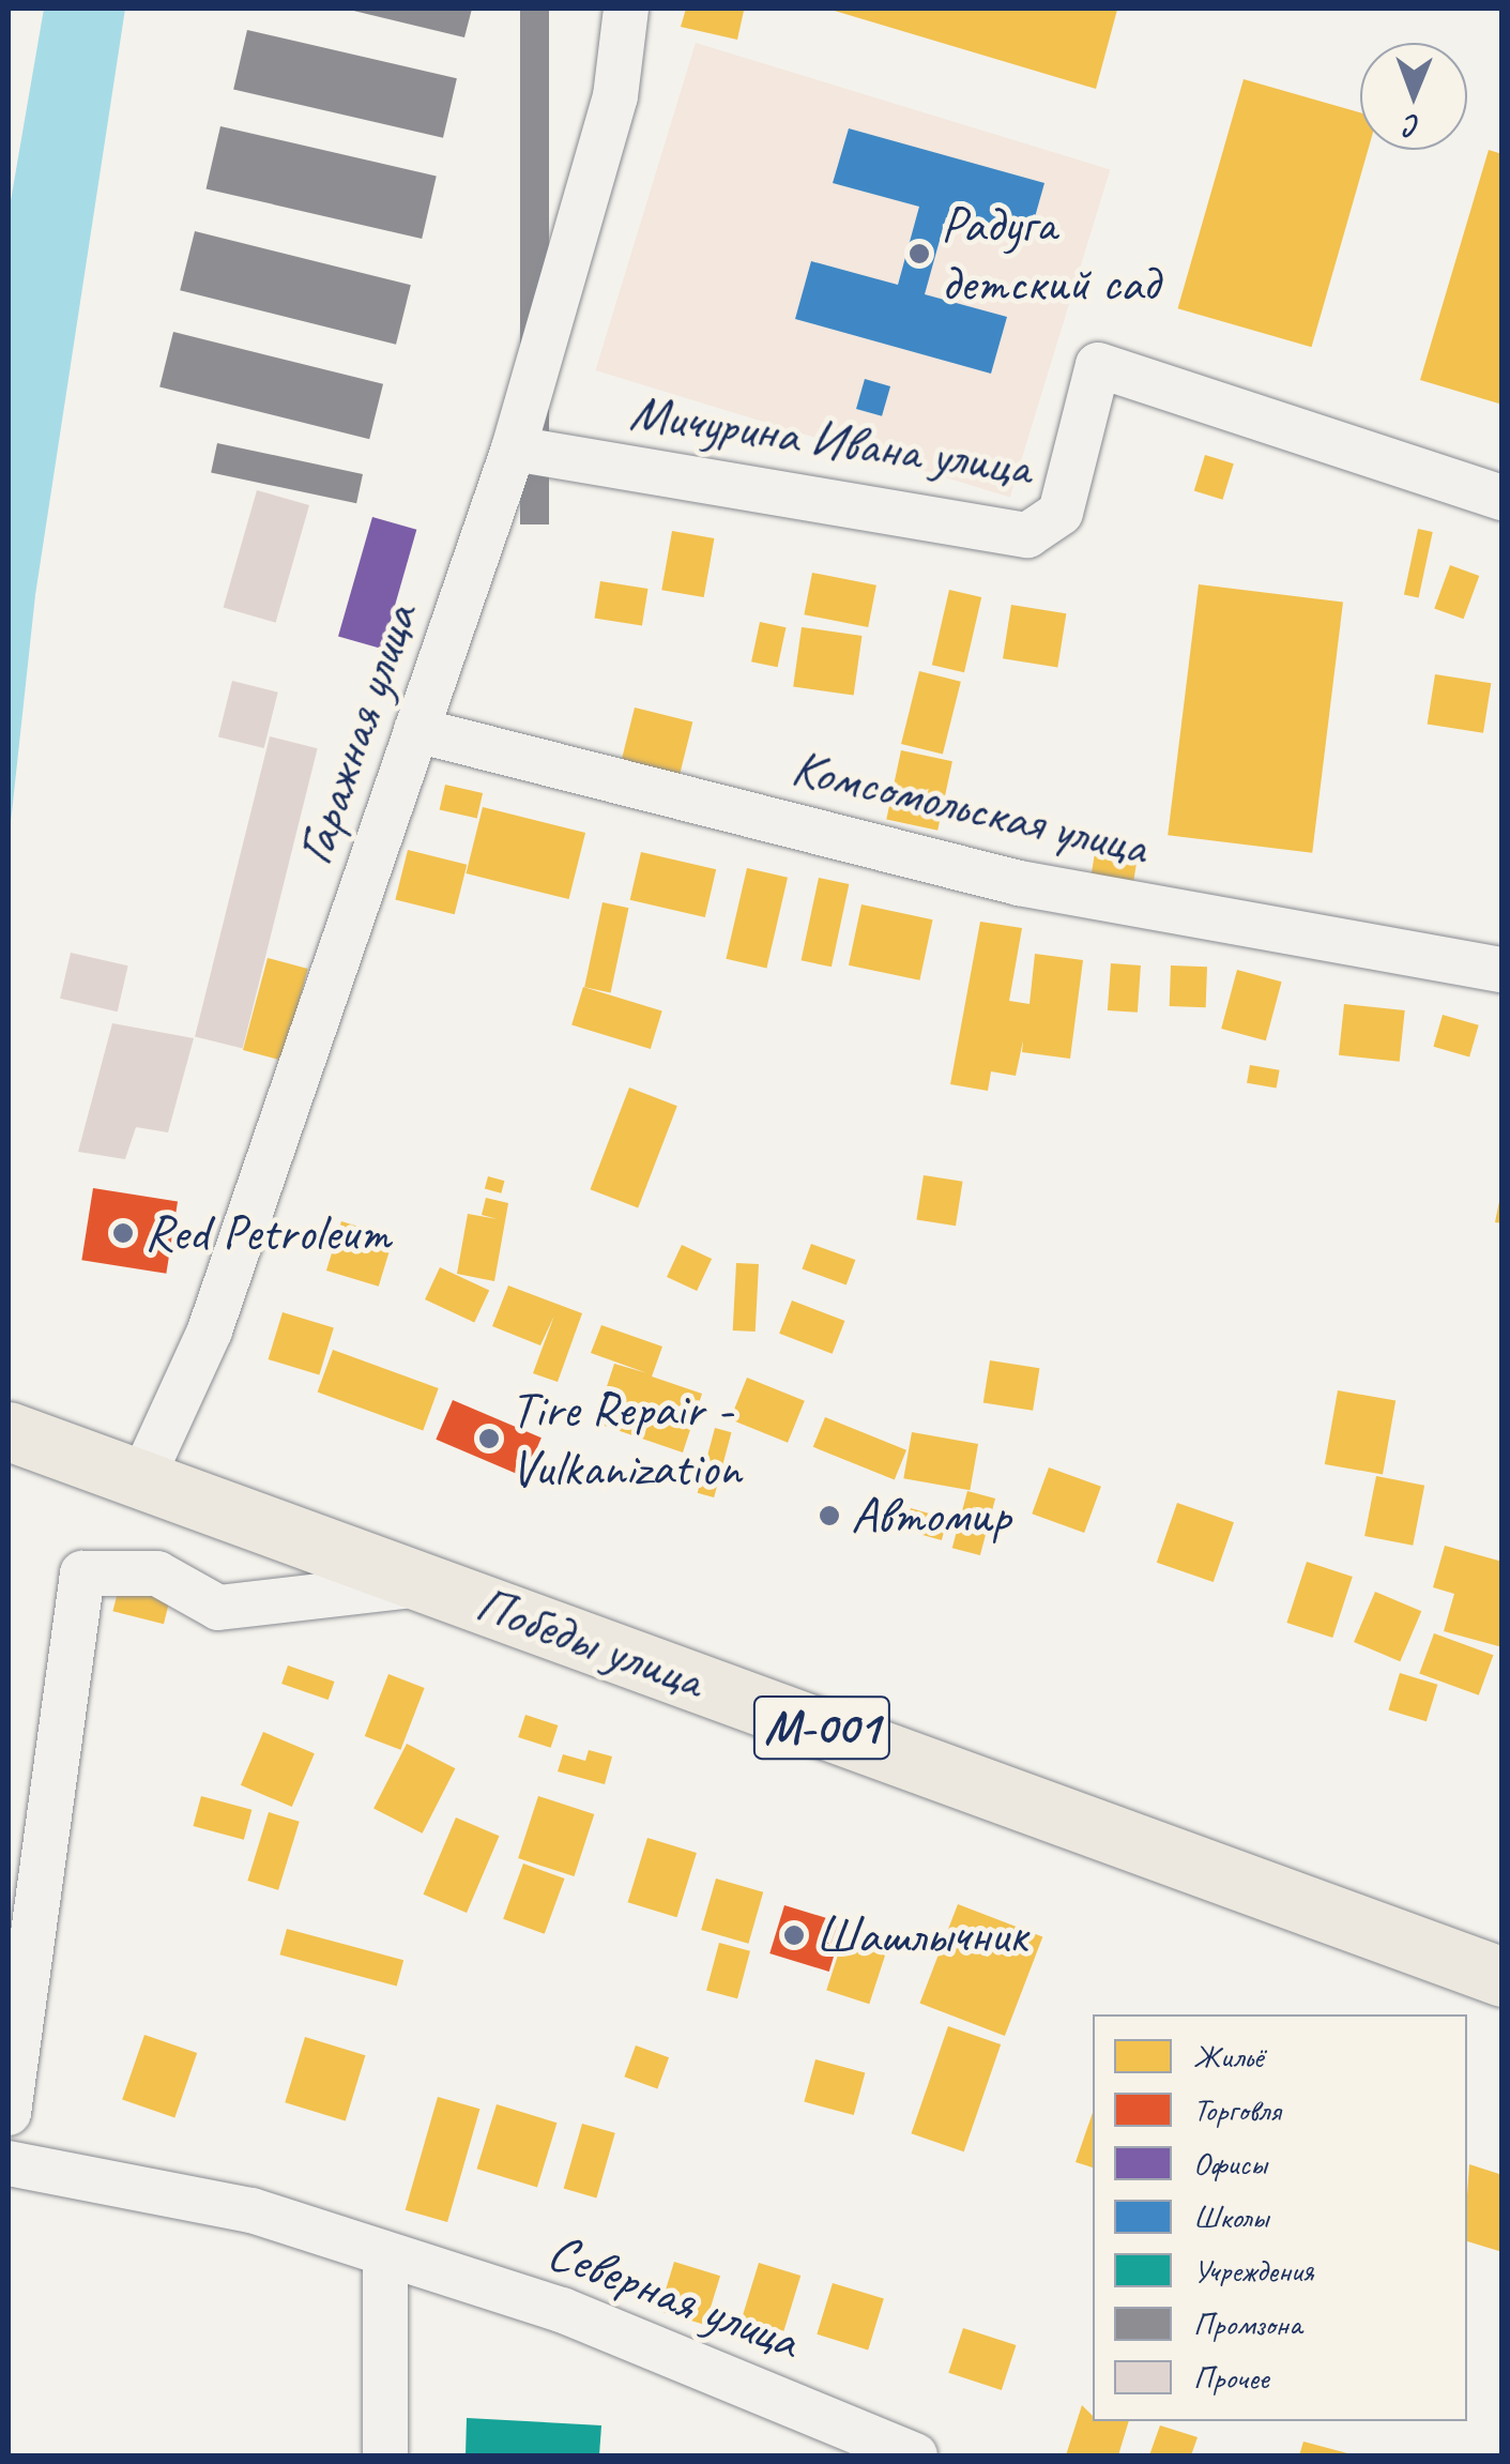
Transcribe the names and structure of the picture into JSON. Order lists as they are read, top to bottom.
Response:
{
  "streets": {
    "main road": ["Победы улица", "М-001"],
    "street": [
      "Мичурина Ивана улица",
      "Гаражная улица",
      "Комсомольская улица",
      "Северная улица"
    ]
  },
  "crossings": [
    ["Мичурина Ивана улица", "Гаражная улица"],
    ["Гаражная улица", "Комсомольская улица"],
    ["Гаражная улица", "Победы улица"]
  ],
  "places": [
    "Радуга детский сад",
    "Red Petroleum",
    "Tire Repair - Vulkanization",
    "Автомир",
    "Шашлычник"
  ],
  "legend": [
    "Жильё",
    "Торговля",
    "Офисы",
    "Школы",
    "Учреждения",
    "Промзона",
    "Прочее"
  ],
  "north": "bottom"
}
